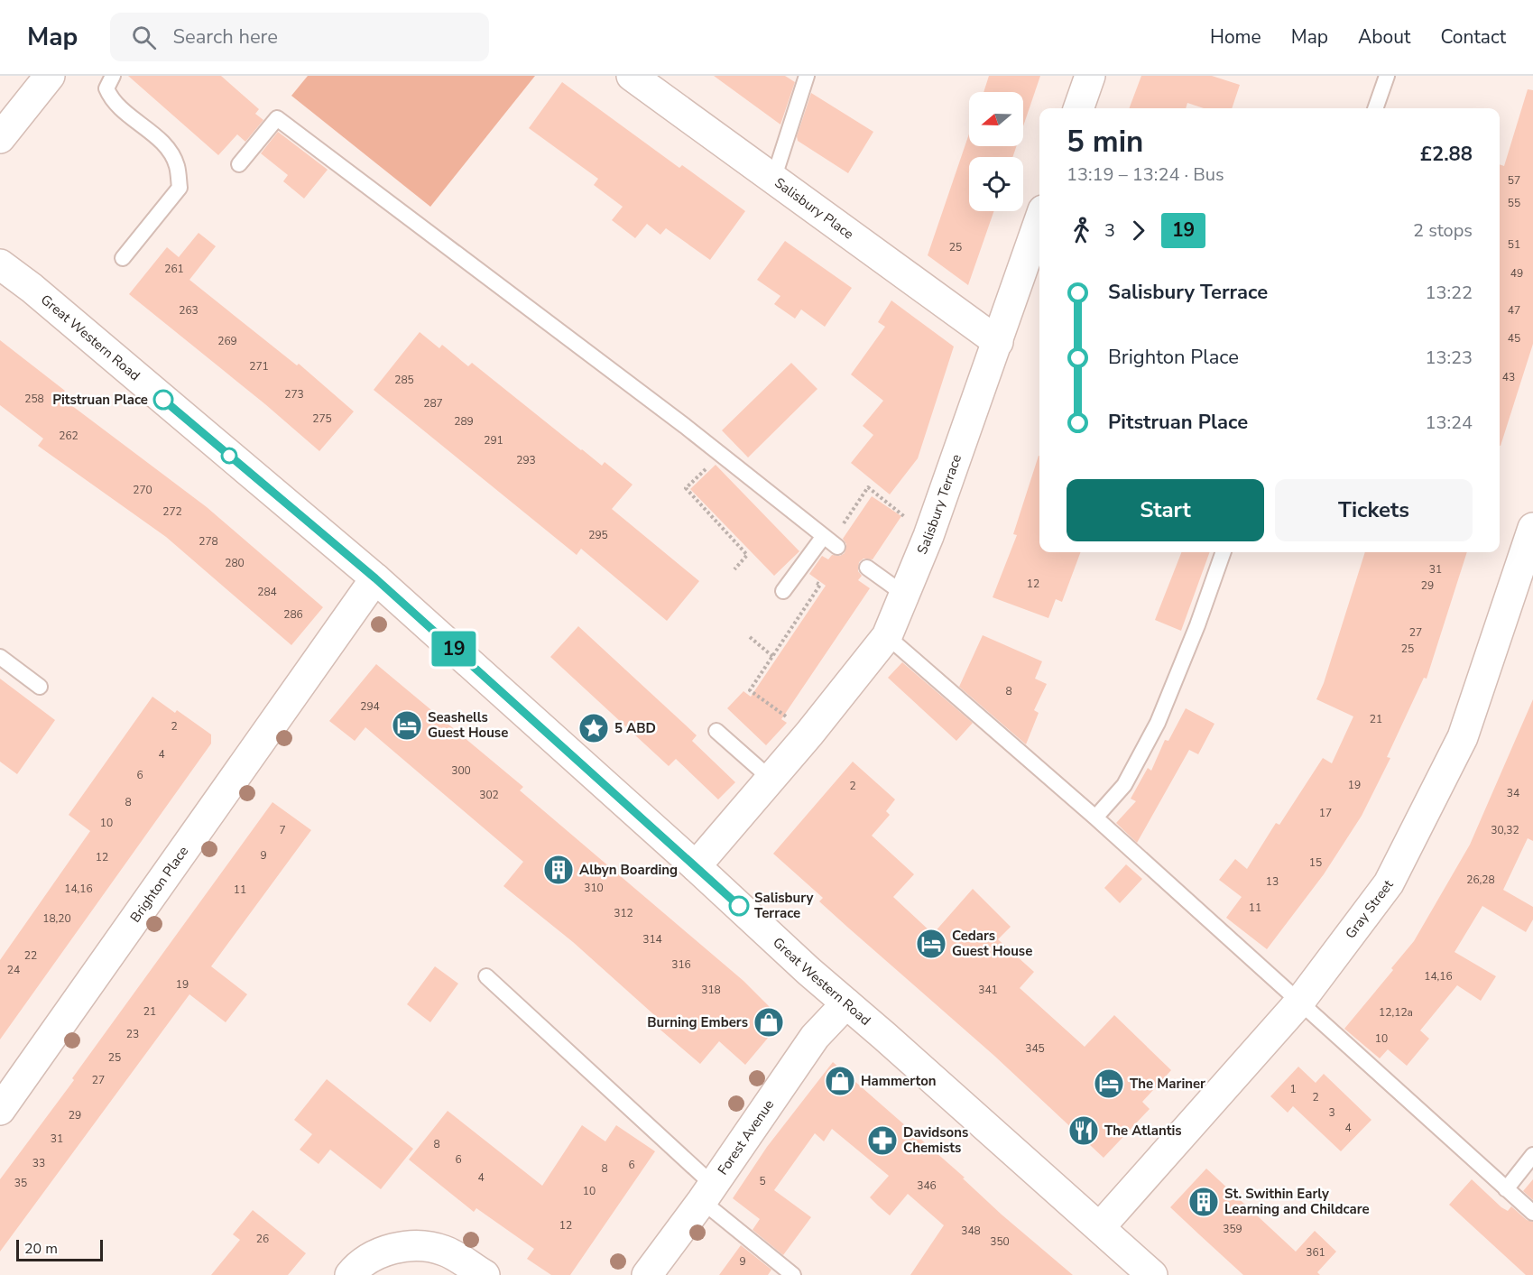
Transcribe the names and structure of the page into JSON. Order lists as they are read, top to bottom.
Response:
{
  "streets": {
    "street": [
      "Salisbury Place",
      "Great Western Road",
      "Salisbury Terrace",
      "Brighton Place",
      "Gray Street",
      "Forest Avenue"
    ]
  },
  "crossings": [
    ["Salisbury Place", "Salisbury Terrace"],
    ["Great Western Road", "Salisbury Terrace"],
    ["Great Western Road", "Brighton Place"],
    ["Great Western Road", "Gray Street"],
    ["Great Western Road", "Forest Avenue"]
  ],
  "places": {
    "other": ["Pitstruan Place", "Salisbury Terrace"],
    "hotel": ["Seashells Guest House", "Cedars Guest House", "The Mariner"],
    "place": ["5 ABD"],
    "building": ["Albyn Boarding", "St. Swithin Early Learning and Childcare"],
    "shop": ["Burning Embers", "Hammerton"],
    "restaurant": ["The Atlantis"],
    "pharmacy": ["Davidsons Chemists"]
  },
  "lines": ["bus line 19"],
  "house_numbers": [
    "57",
    "55",
    "51",
    "25",
    "261",
    "49",
    "263",
    "47",
    "45",
    "269",
    "271",
    "43",
    "285",
    "273",
    "258",
    "287",
    "275",
    "289",
    "262",
    "291",
    "293",
    "270",
    "272",
    "295",
    "278",
    "280",
    "31",
    "12",
    "29",
    "284",
    "286",
    "27",
    "25",
    "8",
    "294",
    "21",
    "2",
    "4",
    "300",
    "6",
    "19",
    "2",
    "34",
    "302",
    "8",
    "17",
    "10",
    "7",
    "30,32",
    "9",
    "12",
    "15",
    "26,28",
    "13",
    "310",
    "14,16",
    "11",
    "11",
    "312",
    "18,20",
    "314",
    "22",
    "316",
    "24",
    "14,16",
    "19",
    "318",
    "341",
    "21",
    "12,12a",
    "23",
    "10",
    "345",
    "25",
    "27",
    "1",
    "2",
    "3",
    "29",
    "4",
    "31",
    "8",
    "6",
    "33",
    "6",
    "8",
    "4",
    "5",
    "35",
    "346",
    "10",
    "12",
    "359",
    "348",
    "26",
    "350",
    "361",
    "9"
  ],
  "scale_bar": "20 m",
  "north": "left",
  "page": {
    "header": "Map",
    "search": "Search here",
    "nav": [
      "Home",
      "Map",
      "About",
      "Contact"
    ],
    "on_map": "19",
    "heading": ["5 min", "13:19 – 13:24 · Bus", "£2.88"],
    "legs": ["3", "19", "2 stops"],
    "list": [
      {
        "name": "Salisbury Terrace",
        "value": "13:22"
      },
      {
        "name": "Brighton Place",
        "value": "13:23"
      },
      {
        "name": "Pitstruan Place",
        "value": "13:24"
      }
    ],
    "buttons": ["Start", "Tickets"],
    "scale": "20 m"
  }
}
